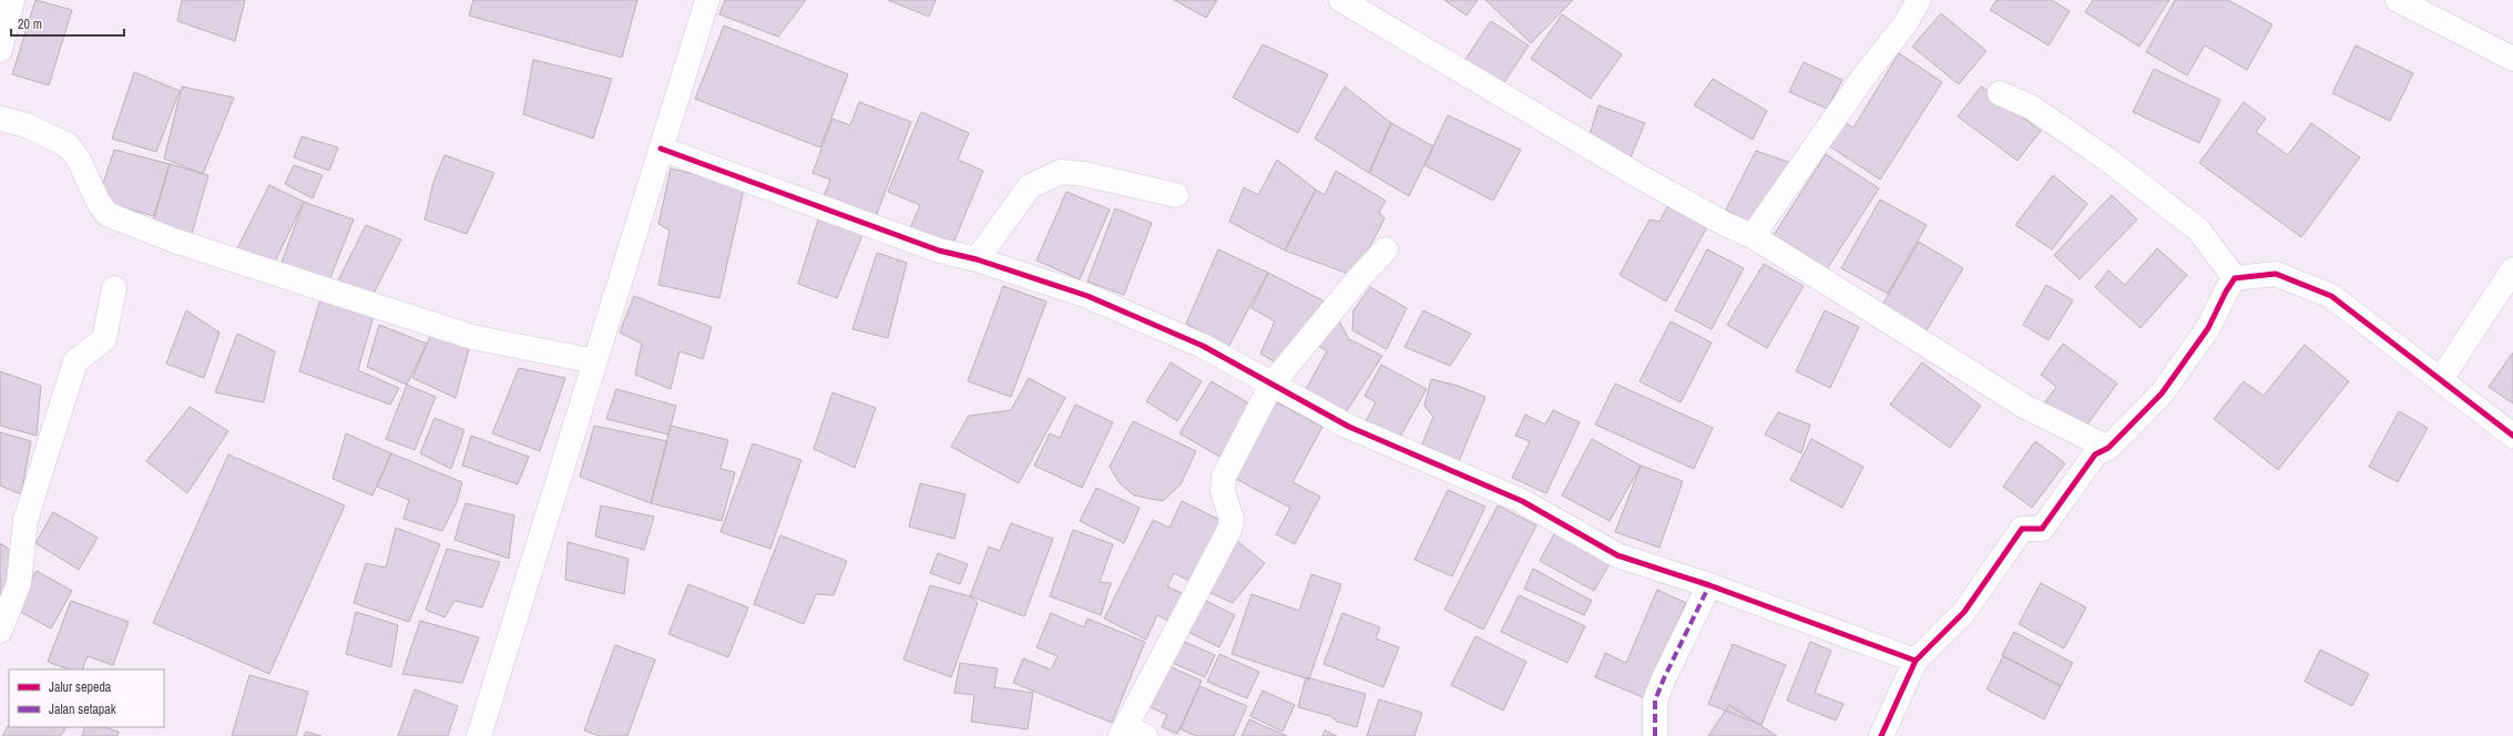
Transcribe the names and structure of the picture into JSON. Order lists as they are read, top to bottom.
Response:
{
  "legend": ["Jalur sepeda", "Jalan setapak"],
  "scale_bar": "20 m"
}
